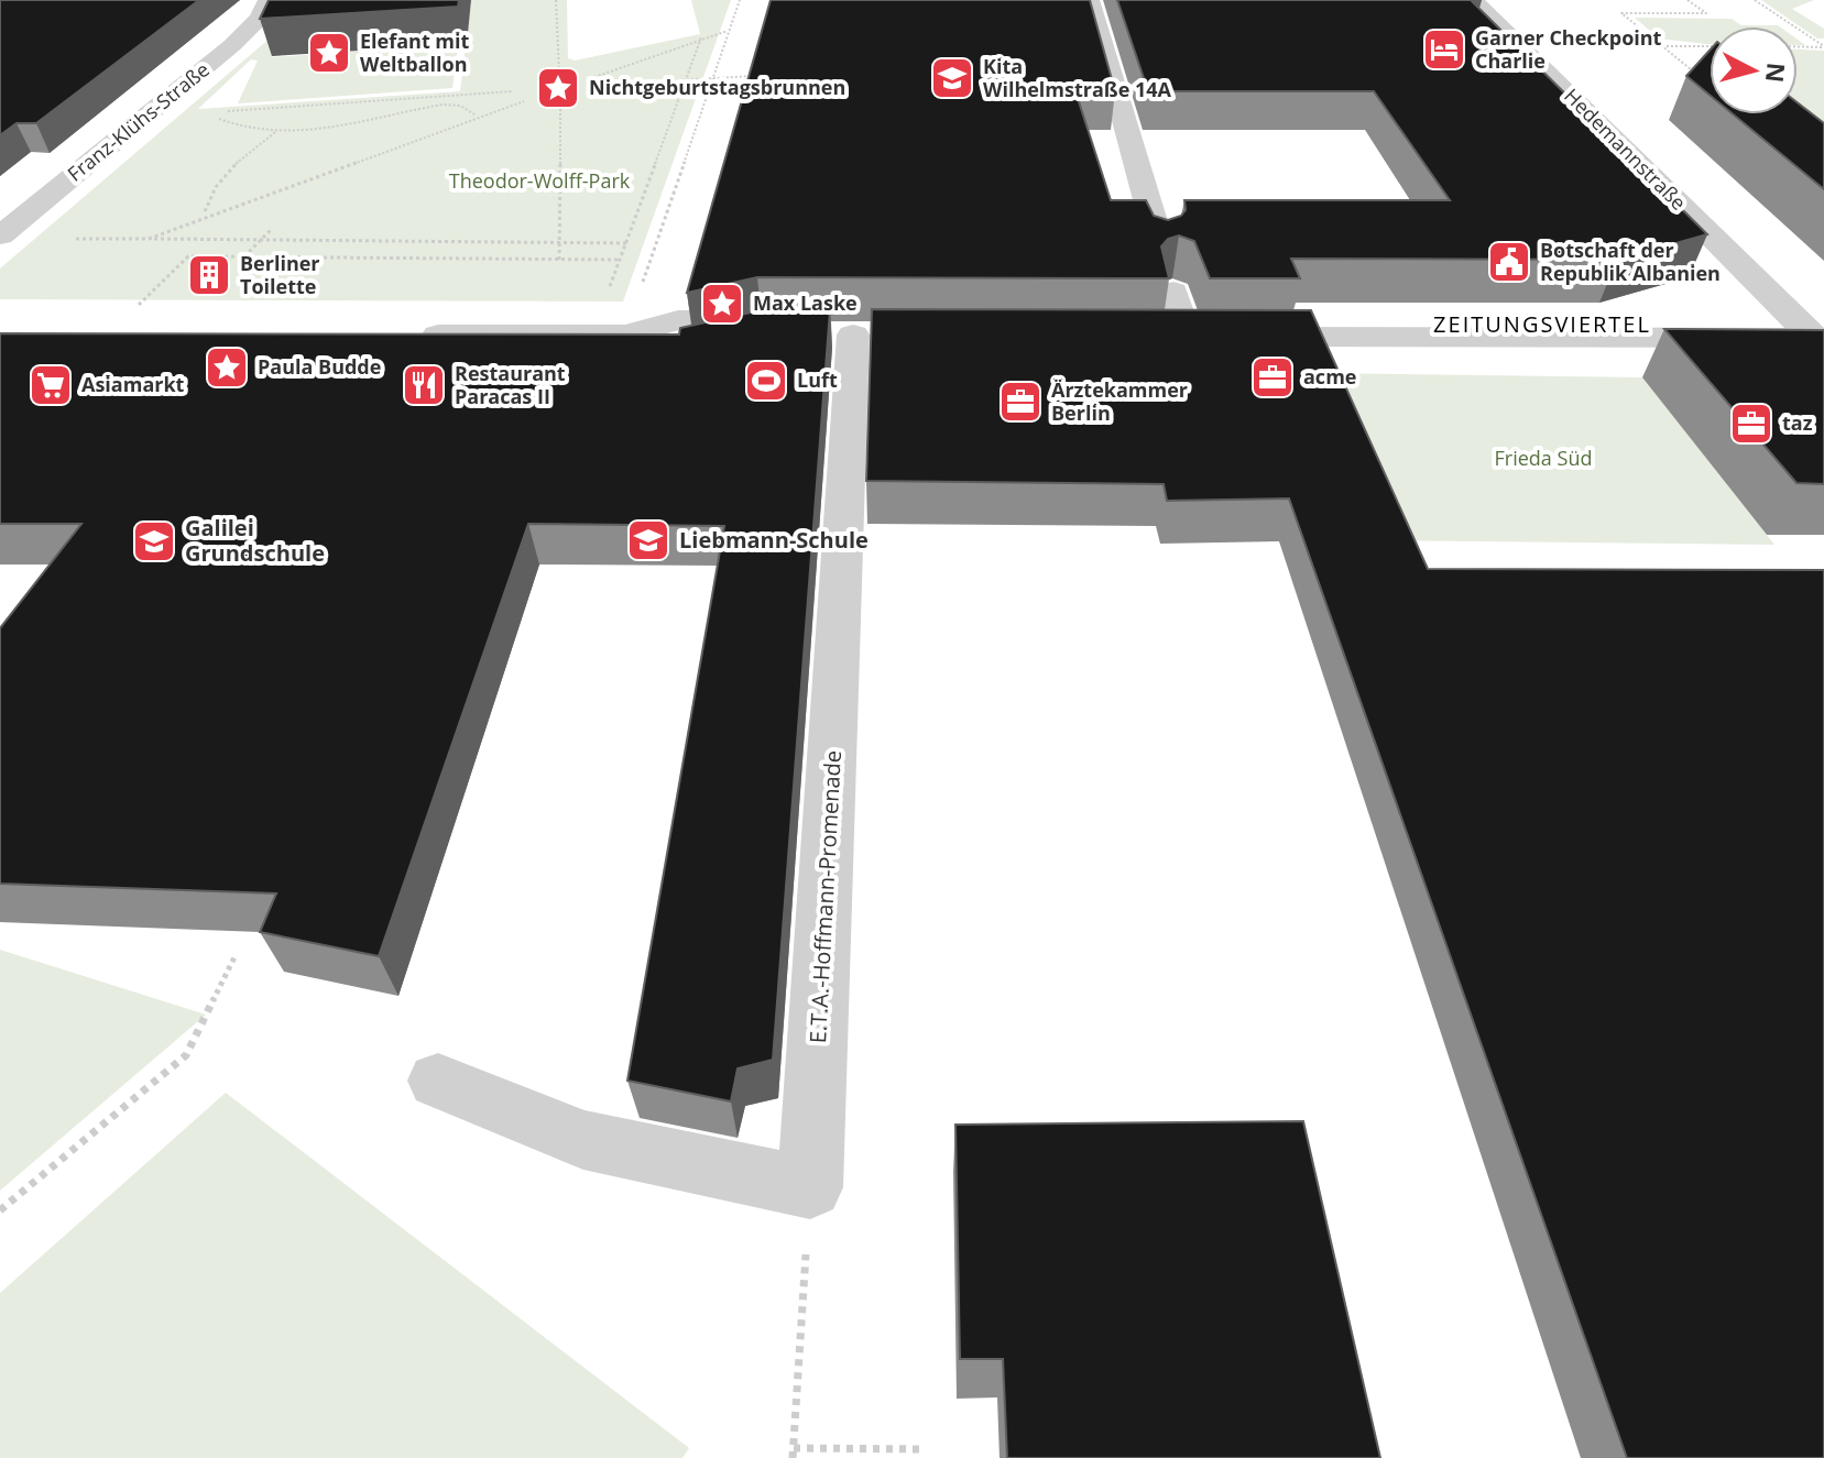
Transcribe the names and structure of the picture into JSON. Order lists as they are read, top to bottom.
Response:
{
  "streets": {
    "street": ["Franz-Klühs-Straße", "Hedemannstraße", "E.T.A.-Hoffmann-Promenade"]
  },
  "districts": ["ZEITUNGSVIERTEL"],
  "parks": ["Theodor-Wolff-Park", "Frieda Süd"],
  "places": {
    "hotel": ["Garner Checkpoint Charlie"],
    "place": [
      "Elefant mit Weltballon",
      "Nichtgeburtstagsbrunnen",
      "Max Laske",
      "Paula Budde"
    ],
    "school or university": ["Kita Wilhelmstraße 14A", "Liebmann-Schule", "Galilei Grundschule"],
    "public building": ["Botschaft der Republik Albanien"],
    "building": ["Berliner Toilette"],
    "office": ["acme", "Ärztekammer Berlin", "taz"],
    "sports": ["Luft"],
    "supermarket": ["Asiamarkt"],
    "restaurant": ["Restaurant Paracas II"]
  },
  "north": "right"
}
